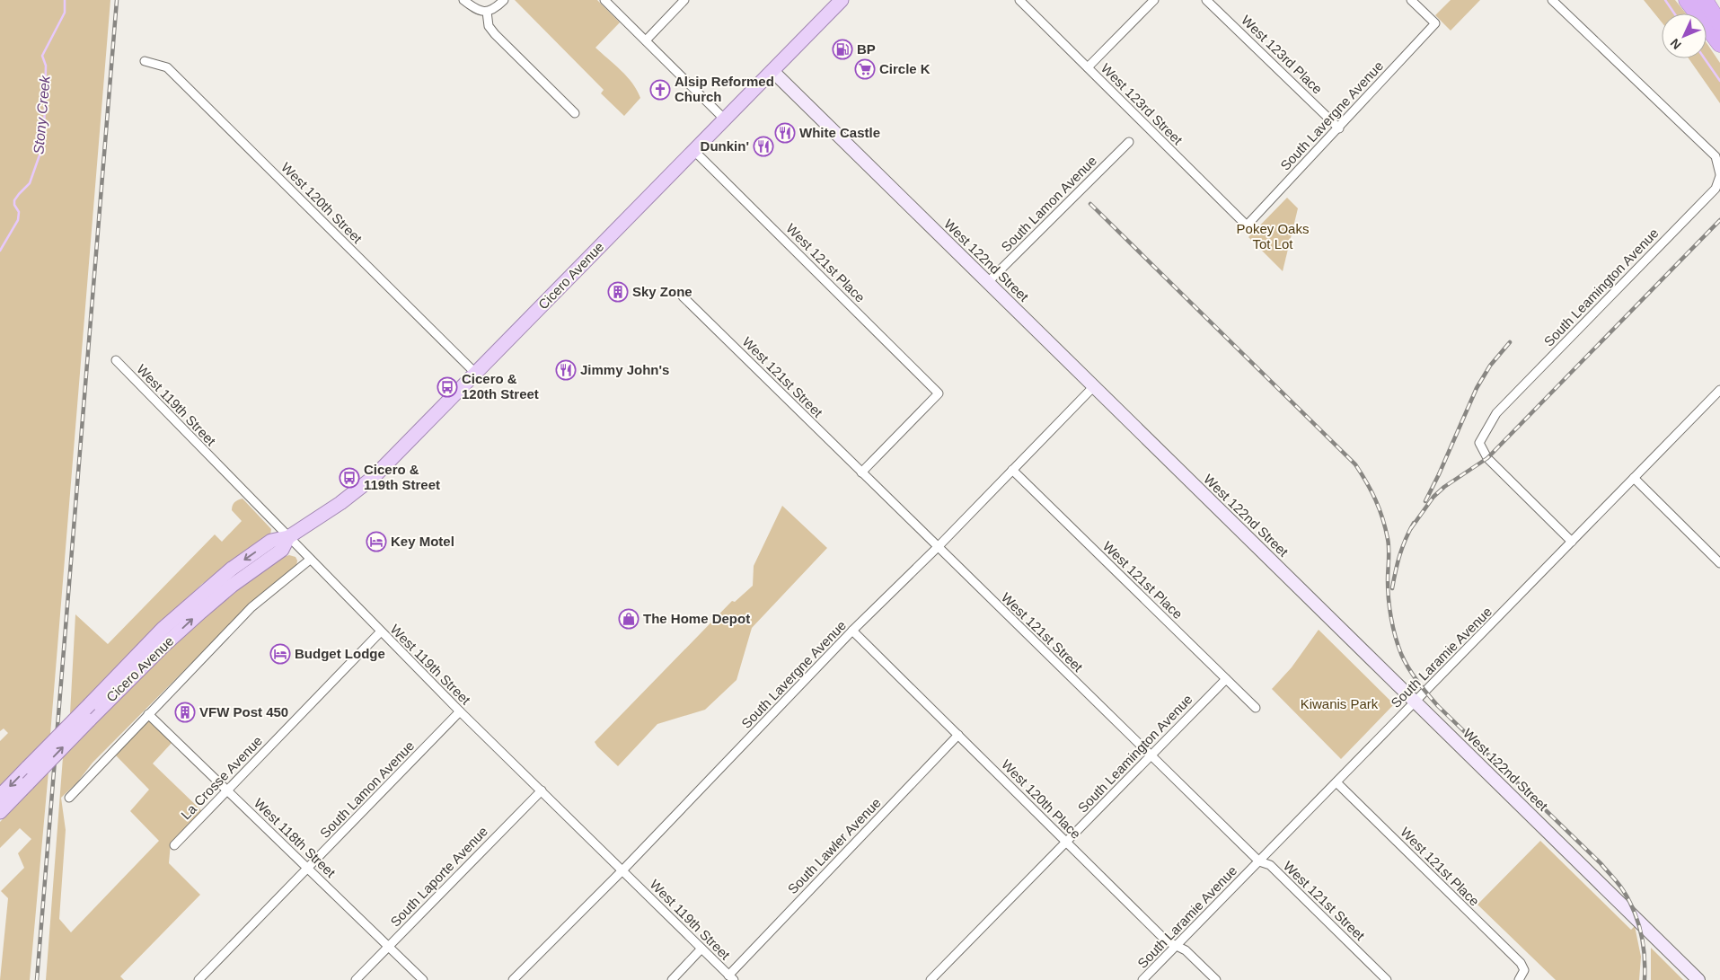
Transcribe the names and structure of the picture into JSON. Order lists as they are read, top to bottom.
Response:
{
  "streets": {
    "main road": ["Cicero Avenue"],
    "street": [
      "West 123rd Place",
      "West 123rd Street",
      "South Lavergne Avenue",
      "West 120th Street",
      "South Lamon Avenue",
      "West 122nd Street",
      "West 121st Place",
      "South Leamington Avenue",
      "West 121st Street",
      "West 119th Street",
      "South Laramie Avenue",
      "La Crosse Avenue",
      "West 120th Place",
      "West 118th Street",
      "South Lawler Avenue",
      "South Laporte Avenue"
    ]
  },
  "crossings": [
    ["West 123rd Place", "South Lavergne Avenue"],
    ["West 123rd Street", "South Lavergne Avenue"],
    ["South Lavergne Avenue", "West 122nd Street"],
    ["South Lavergne Avenue", "West 121st Place"],
    ["South Lavergne Avenue", "West 121st Street"],
    ["South Lavergne Avenue", "West 119th Street"],
    ["South Lavergne Avenue", "West 120th Place"],
    ["West 120th Street", "Cicero Avenue"],
    ["South Lamon Avenue", "West 122nd Street"],
    ["South Lamon Avenue", "West 119th Street"],
    ["South Lamon Avenue", "West 118th Street"],
    ["West 122nd Street", "Cicero Avenue"],
    ["West 122nd Street", "South Laramie Avenue"],
    ["West 121st Place", "Cicero Avenue"],
    ["West 121st Place", "South Leamington Avenue"],
    ["West 121st Place", "West 121st Street"],
    ["West 121st Place", "South Laramie Avenue"],
    ["Cicero Avenue", "West 119th Street"],
    ["South Leamington Avenue", "West 121st Street"],
    ["South Leamington Avenue", "South Laramie Avenue"],
    ["South Leamington Avenue", "West 120th Place"],
    ["West 121st Street", "South Laramie Avenue"],
    ["West 119th Street", "La Crosse Avenue"],
    ["West 119th Street", "South Lawler Avenue"],
    ["West 119th Street", "South Laporte Avenue"],
    ["South Laramie Avenue", "West 120th Place"],
    ["La Crosse Avenue", "West 118th Street"],
    ["West 120th Place", "South Lawler Avenue"],
    ["West 118th Street", "South Laporte Avenue"]
  ],
  "water": ["Stony Creek"],
  "parks": ["Pokey Oaks Tot Lot", "Kiwanis Park"],
  "places": {
    "fuel station": ["BP"],
    "supermarket": ["Circle K"],
    "church": ["Alsip Reformed Church"],
    "restaurant": ["White Castle", "Dunkin'", "Jimmy John's"],
    "building": ["Sky Zone", "VFW Post 450"],
    "bus stop": ["Cicero & 120th Street", "Cicero & 119th Street"],
    "hotel": ["Key Motel", "Budget Lodge"],
    "shop": ["The Home Depot"]
  },
  "north": "bottom left"
}
